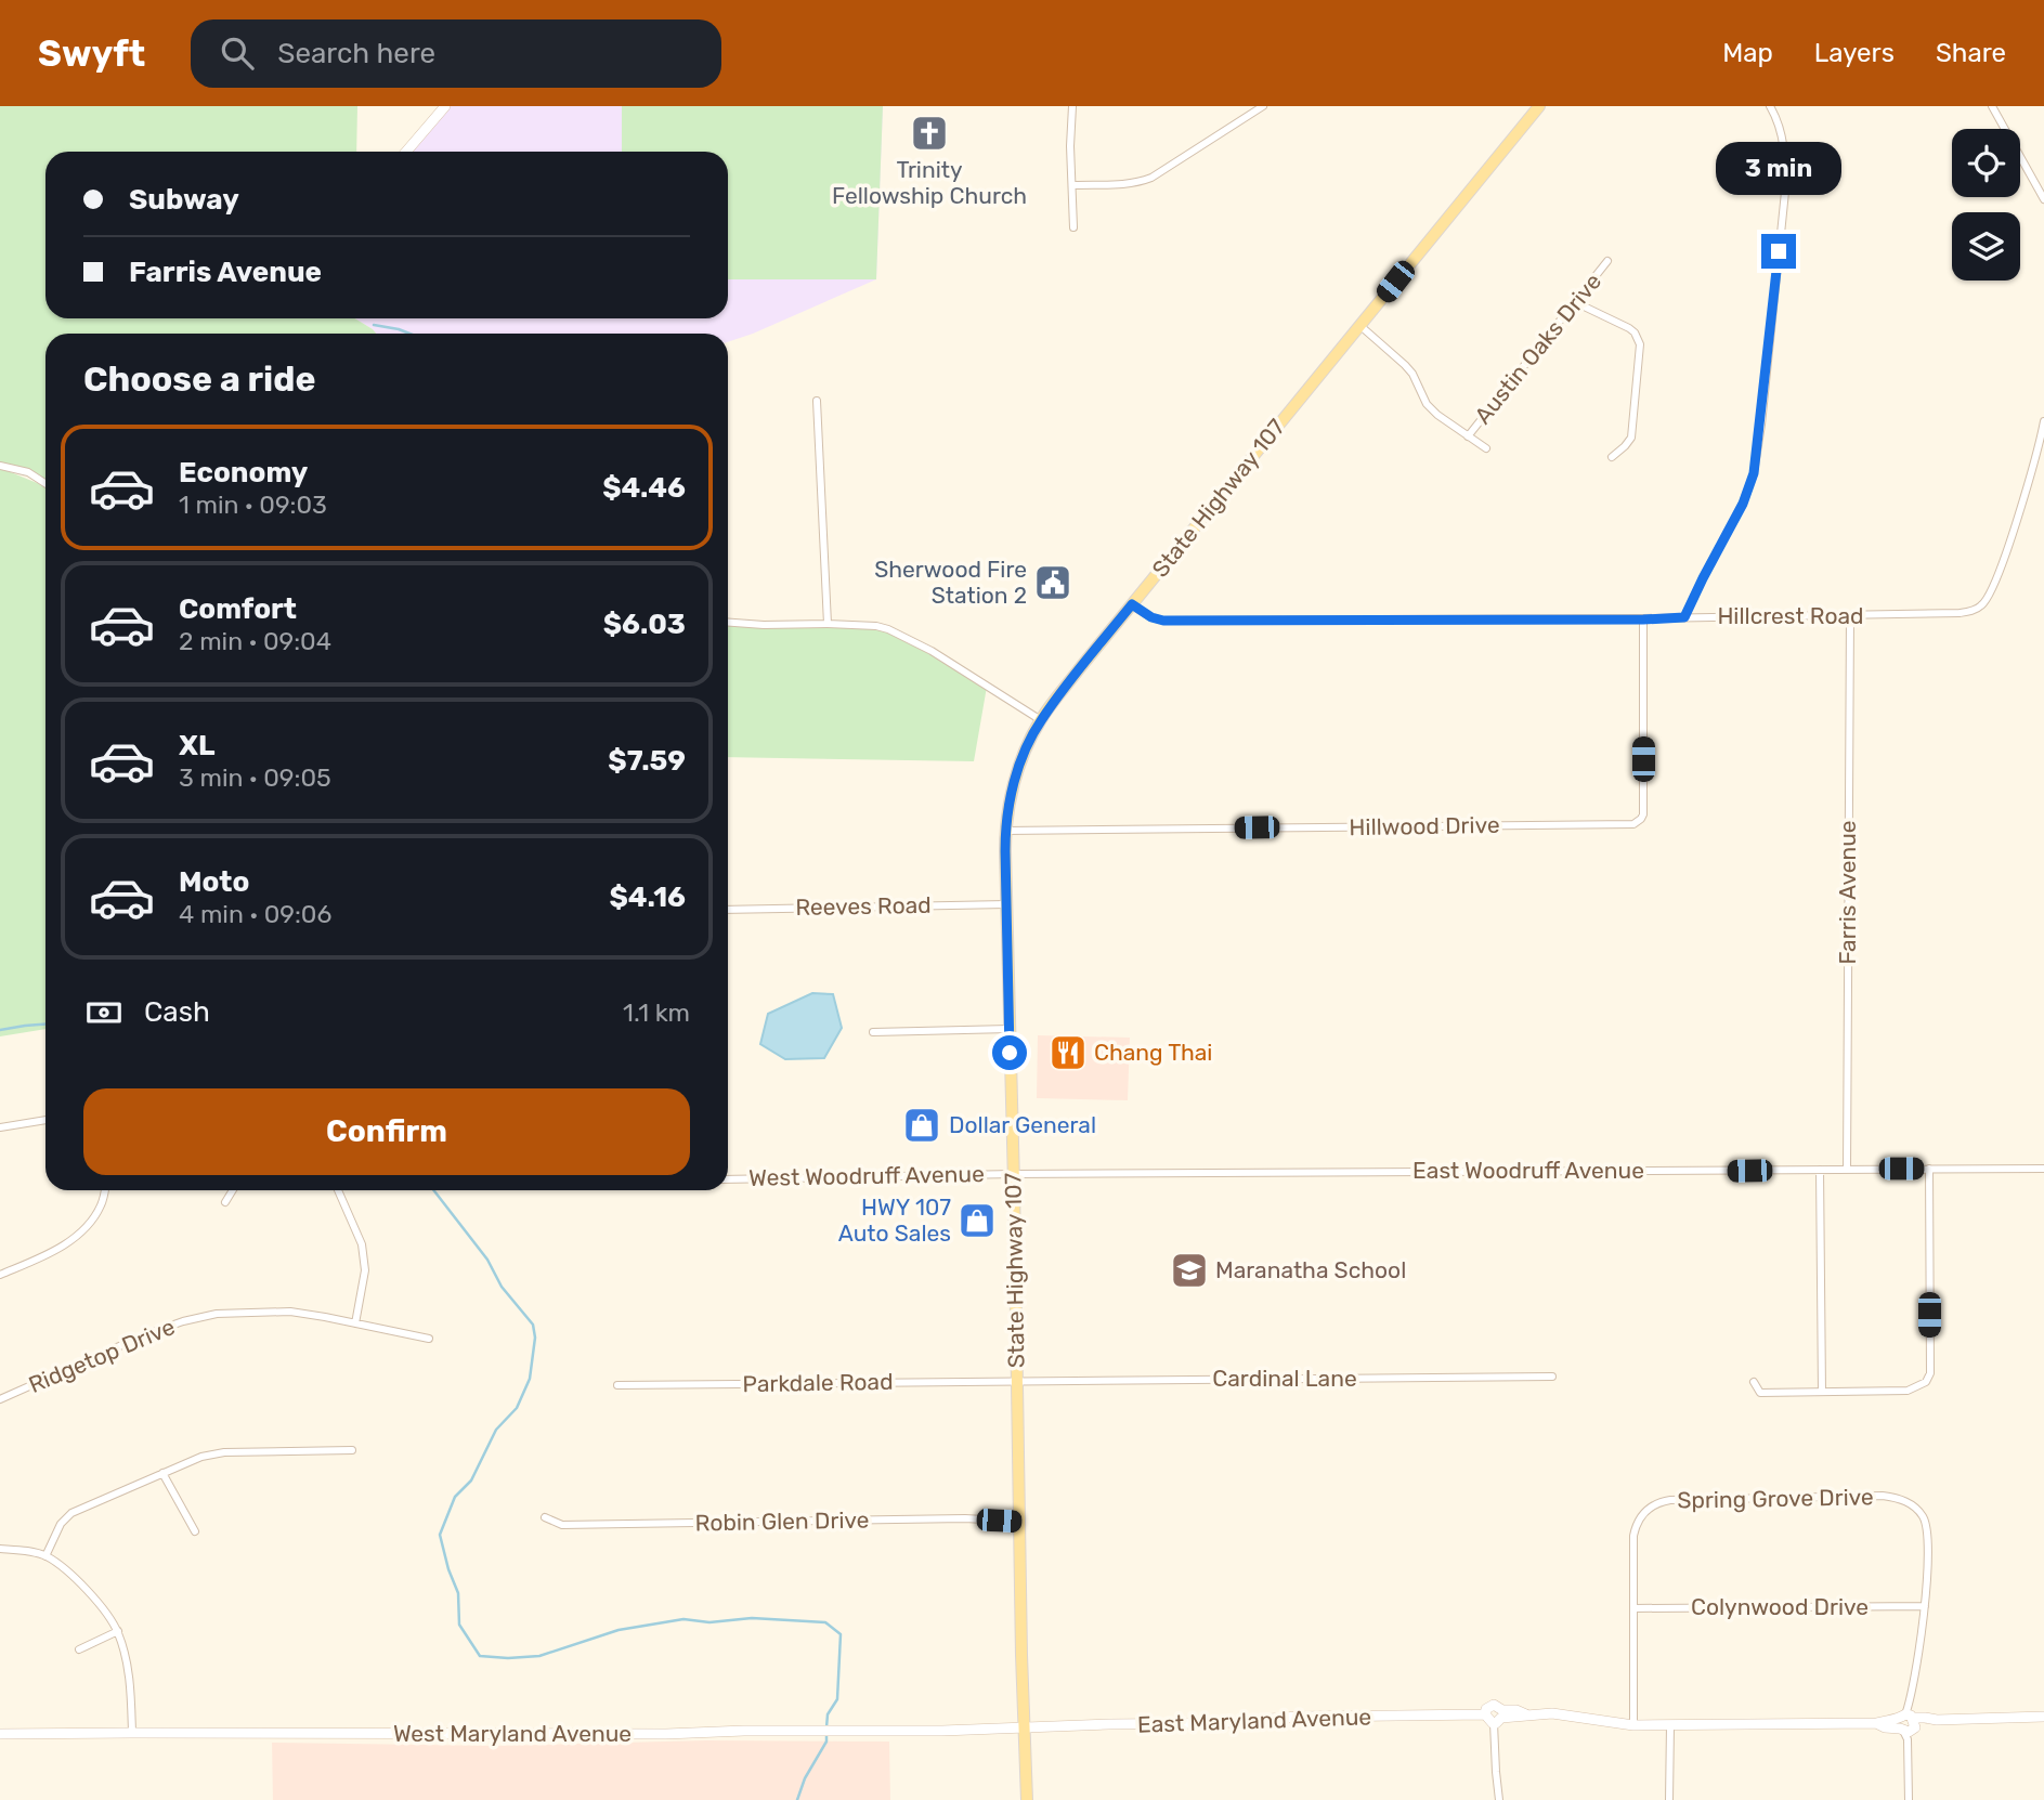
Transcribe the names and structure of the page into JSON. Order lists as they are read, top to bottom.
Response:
{
  "streets": {
    "main road": ["State Highway 107"],
    "street": [
      "Austin Oaks Drive",
      "Hillcrest Road",
      "Hillwood Drive",
      "Farris Avenue",
      "Reeves Road",
      "East Woodruff Avenue",
      "West Woodruff Avenue",
      "Ridgetop Drive",
      "Cardinal Lane",
      "Parkdale Road",
      "Spring Grove Drive",
      "Robin Glen Drive",
      "Colynwood Drive",
      "East Maryland Avenue",
      "West Maryland Avenue"
    ]
  },
  "crossings": [
    ["Austin Oaks Drive", "State Highway 107"],
    ["State Highway 107", "Hillcrest Road"],
    ["State Highway 107", "Hillwood Drive"],
    ["State Highway 107", "Reeves Road"],
    ["State Highway 107", "East Woodruff Avenue"],
    ["State Highway 107", "West Woodruff Avenue"],
    ["State Highway 107", "Cardinal Lane"],
    ["State Highway 107", "Parkdale Road"],
    ["State Highway 107", "Robin Glen Drive"],
    ["State Highway 107", "East Maryland Avenue"],
    ["State Highway 107", "West Maryland Avenue"],
    ["Hillcrest Road", "Hillwood Drive"],
    ["Hillcrest Road", "Farris Avenue"],
    ["Farris Avenue", "East Woodruff Avenue"],
    ["East Woodruff Avenue", "West Woodruff Avenue"],
    ["Cardinal Lane", "Parkdale Road"],
    ["Spring Grove Drive", "Colynwood Drive"],
    ["Spring Grove Drive", "East Maryland Avenue"],
    ["East Maryland Avenue", "West Maryland Avenue"]
  ],
  "places": {
    "church": ["Trinity Fellowship Church"],
    "public building": ["Sherwood Fire Station 2"],
    "restaurant": ["Chang Thai"],
    "shop": ["Dollar General", "HWY 107 Auto Sales"],
    "school or university": ["Maranatha School"]
  },
  "page": {
    "header": "Swyft",
    "search": "Search here",
    "nav": ["Map", "Layers", "Share"],
    "bubble": "3 min",
    "banner": ["Subway", "Farris Avenue"],
    "heading": "Choose a ride",
    "list": [
      {
        "name": "Economy",
        "note": "1 min · 09:03",
        "value": "$4.46"
      },
      {
        "name": "Comfort",
        "note": "2 min · 09:04",
        "value": "$6.03"
      },
      {
        "name": "XL",
        "note": "3 min · 09:05",
        "value": "$7.59"
      },
      {
        "name": "Moto",
        "note": "4 min · 09:06",
        "value": "$4.16"
      }
    ],
    "pay": ["Cash", "1.1 km"],
    "buttons": "Confirm"
  }
}
